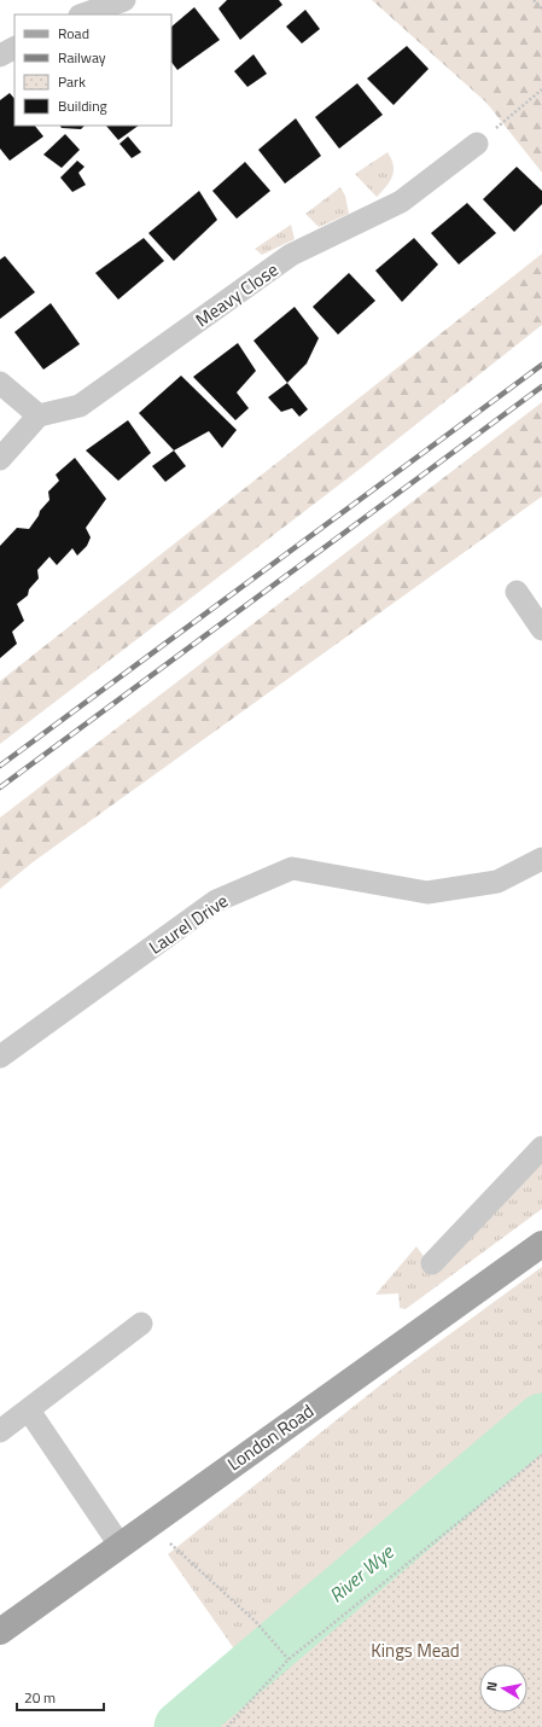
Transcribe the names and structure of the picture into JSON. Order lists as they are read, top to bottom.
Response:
{
  "streets": {
    "main road": ["London Road"],
    "street": ["Meavy Close", "Laurel Drive"]
  },
  "water": ["River Wye"],
  "parks": ["Kings Mead"],
  "legend": [
    "Road",
    "Railway",
    "Park",
    "Building"
  ],
  "scale_bar": "20 m",
  "north": "left"
}
